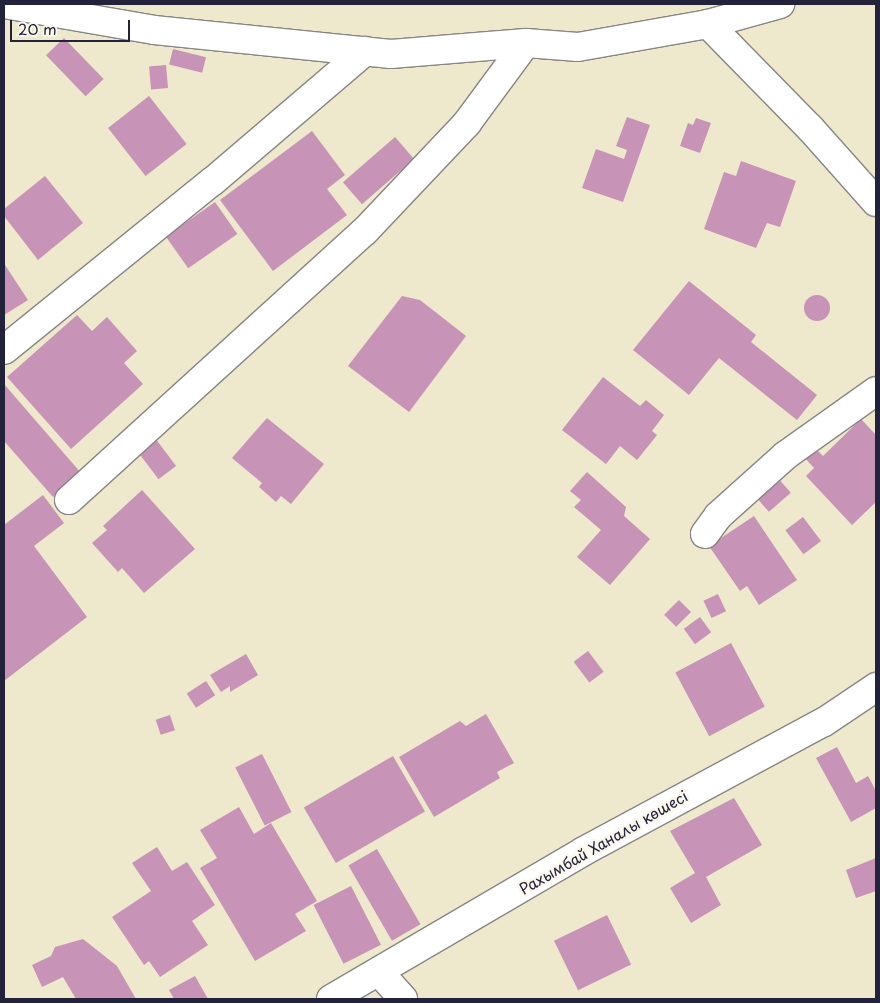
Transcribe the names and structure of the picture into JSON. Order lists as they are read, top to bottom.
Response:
{
  "streets": {
    "street": ["Рахымбай Ханалы көшесі"]
  },
  "scale_bar": "20 m"
}
